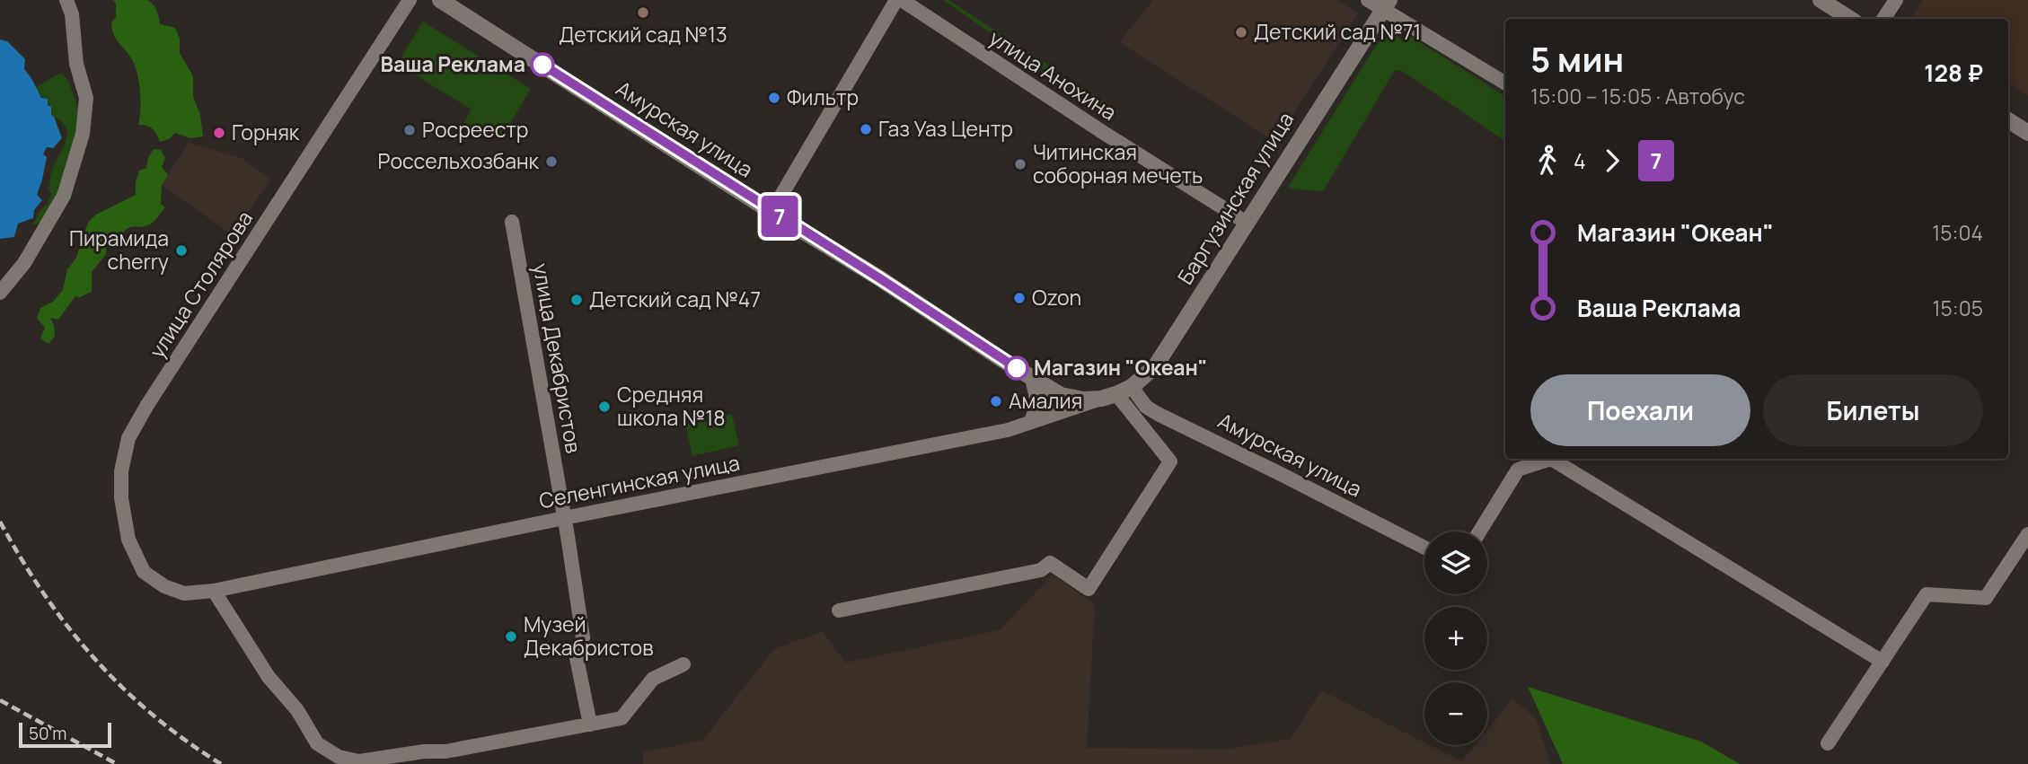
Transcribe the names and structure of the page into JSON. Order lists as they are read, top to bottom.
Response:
{
  "streets": {
    "main road": ["Амурская улица", "Баргузинская улица"],
    "street": [
      "улица Анохина",
      "улица Столярова",
      "улица Декабристов",
      "Селенгинская улица"
    ]
  },
  "crossings": [
    ["улица Анохина", "Баргузинская улица"],
    ["Амурская улица", "Баргузинская улица"],
    ["Амурская улица", "Селенгинская улица"],
    ["Баргузинская улица", "Селенгинская улица"],
    ["улица Столярова", "Селенгинская улица"],
    ["улица Декабристов", "Селенгинская улица"]
  ],
  "places": [
    "Детский сад №13",
    "Детский сад №71",
    "Ваша Реклама",
    "Фильтр",
    "Газ Уаз Центр",
    "Росреестр",
    "Горняк",
    "Россельхозбанк",
    "Читинская соборная мечеть",
    "Пирамида cherry",
    "Ozon",
    "Детский сад №47",
    "Магазин \"Океан\"",
    "Амалия",
    "Средняя школа №18",
    "Музей Декабристов"
  ],
  "lines": ["bus line 7"],
  "scale_bar": "50 m",
  "page": {
    "on_map": "7",
    "heading": ["5 мин", "15:00 – 15:05 · Автобус", "128 ₽"],
    "legs": ["4", "7"],
    "list": [
      {
        "name": "Магазин \"Океан\"",
        "value": "15:04"
      },
      {
        "name": "Ваша Реклама",
        "value": "15:05"
      }
    ],
    "buttons": ["Поехали", "Билеты"],
    "map_buttons": ["+", "−"],
    "scale": "50 m"
  }
}
